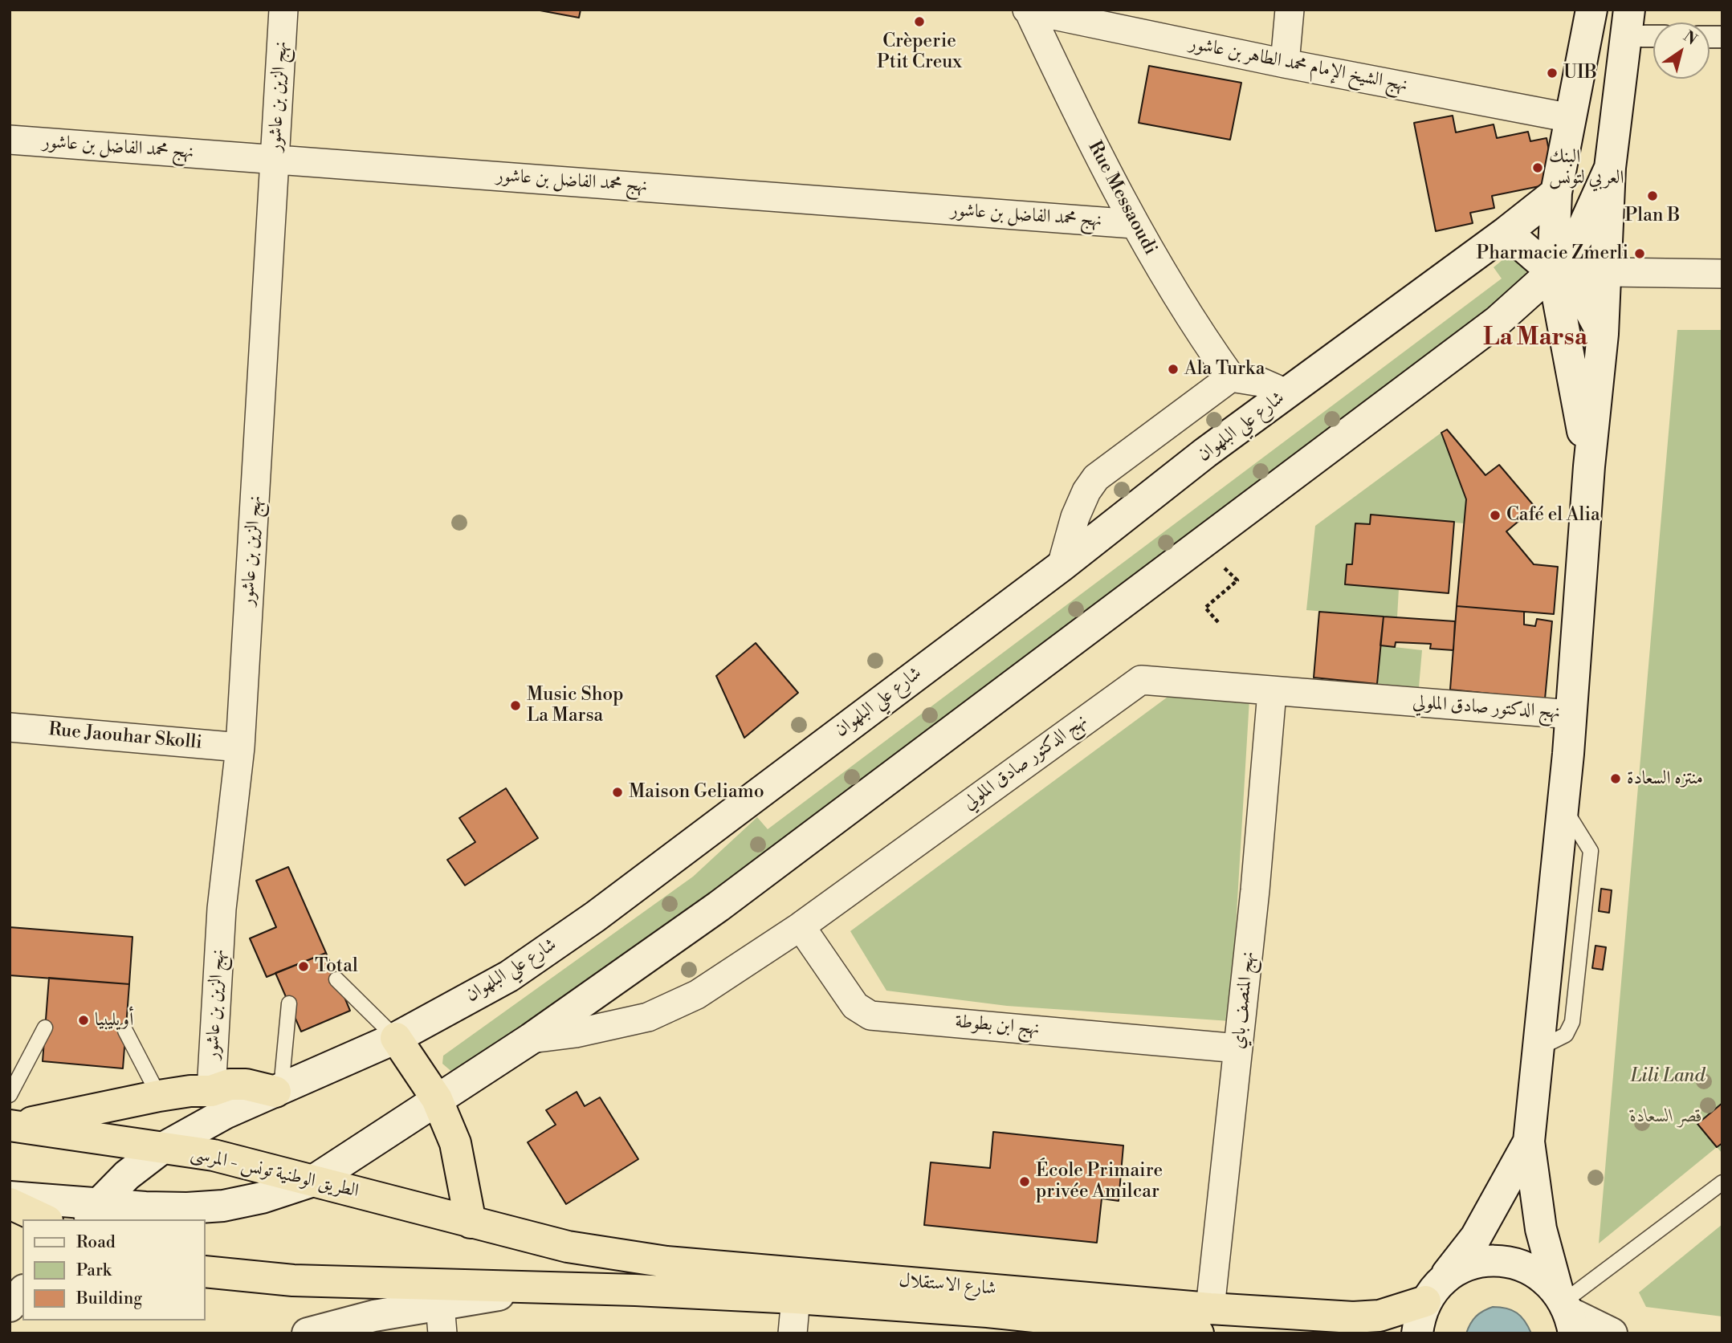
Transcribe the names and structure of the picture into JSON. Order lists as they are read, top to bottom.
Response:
{
  "streets": {
    "highway": ["الطريق الوطنية تونس - المرسى", "شارع الاستقلال"],
    "main road": ["شارع علي البلهوان"],
    "street": [
      "نهج الشيخ الإمام محمد الطاهر بن عاشور",
      "نهج الزين بن عاشور",
      "نهج محمد الفاضل بن عاشور",
      "Rue Messaoudi",
      "نهج الدكتور صادق الملولي",
      "Rue Jaouhar Skolli",
      "نهج المنصف باي",
      "نهج ابن بطوطة"
    ]
  },
  "crossings": [
    ["نهج الشيخ الإمام محمد الطاهر بن عاشور", "Rue Messaoudi"],
    ["نهج الزين بن عاشور", "نهج محمد الفاضل بن عاشور"],
    ["نهج الزين بن عاشور", "Rue Jaouhar Skolli"],
    ["نهج محمد الفاضل بن عاشور", "Rue Messaoudi"],
    ["شارع علي البلهوان", "الطريق الوطنية تونس - المرسى"],
    ["نهج الدكتور صادق الملولي", "نهج المنصف باي"],
    ["نهج الدكتور صادق الملولي", "نهج ابن بطوطة"],
    ["نهج المنصف باي", "نهج ابن بطوطة"],
    ["نهج المنصف باي", "شارع الاستقلال"],
    ["الطريق الوطنية تونس - المرسى", "شارع الاستقلال"]
  ],
  "districts": ["La Marsa"],
  "parks": ["Lili Land", "قصر السعادة"],
  "places": [
    "Crèperie Ptit Creux",
    "UIB",
    "البنك العربي لتونس",
    "Plan B",
    "Pharmacie Zmerli",
    "Ala Turka",
    "Café el Alia",
    "Music Shop La Marsa",
    "منتزه السعادة",
    "Maison Geliamo",
    "Total",
    "أويليبيا",
    "École Primaire privée Amilcar"
  ],
  "legend": ["Road", "Park", "Building"],
  "north": "top right"
}
